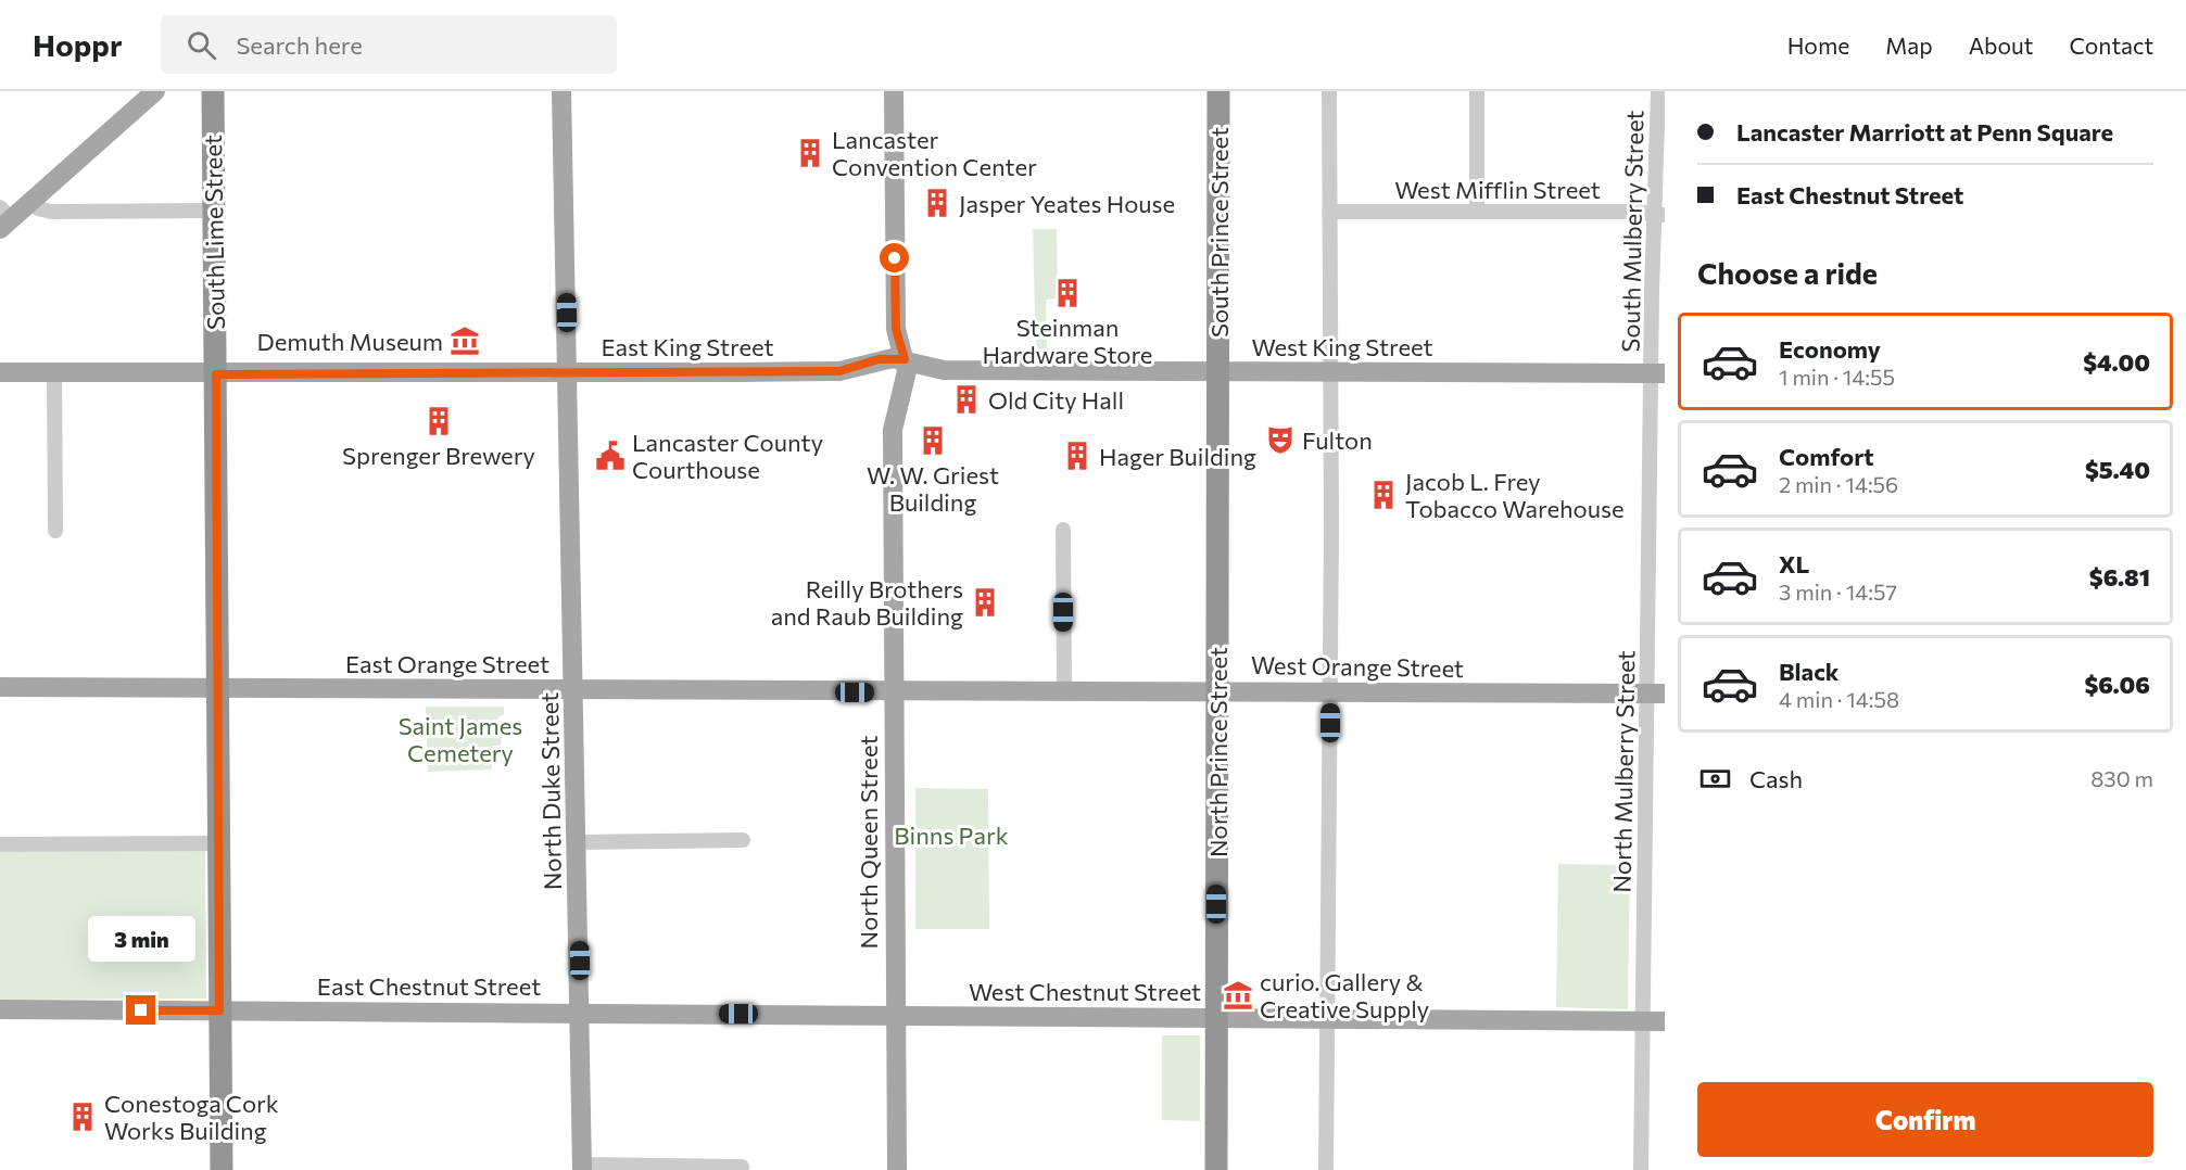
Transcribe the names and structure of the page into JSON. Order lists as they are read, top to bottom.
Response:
{
  "streets": {
    "highway": ["South Lime Street", "South Prince Street", "North Prince Street"],
    "main road": [
      "East King Street",
      "West King Street",
      "East Orange Street",
      "West Orange Street",
      "North Duke Street",
      "North Queen Street",
      "East Chestnut Street",
      "West Chestnut Street"
    ],
    "street": ["West Mifflin Street", "South Mulberry Street", "North Mulberry Street"]
  },
  "crossings": [
    ["West Mifflin Street", "South Mulberry Street"],
    ["South Mulberry Street", "West King Street"],
    ["South Mulberry Street", "North Mulberry Street"],
    ["South Lime Street", "East King Street"],
    ["South Lime Street", "East Orange Street"],
    ["South Lime Street", "East Chestnut Street"],
    ["South Prince Street", "West King Street"],
    ["South Prince Street", "North Prince Street"],
    ["East King Street", "West King Street"],
    ["East King Street", "North Duke Street"],
    ["East King Street", "North Queen Street"],
    ["West King Street", "North Prince Street"],
    ["West King Street", "North Mulberry Street"],
    ["West King Street", "North Queen Street"],
    ["East Orange Street", "West Orange Street"],
    ["East Orange Street", "North Duke Street"],
    ["East Orange Street", "North Queen Street"],
    ["West Orange Street", "North Prince Street"],
    ["West Orange Street", "North Mulberry Street"],
    ["West Orange Street", "North Queen Street"],
    ["North Prince Street", "West Chestnut Street"],
    ["North Mulberry Street", "West Chestnut Street"],
    ["North Duke Street", "East Chestnut Street"],
    ["North Queen Street", "East Chestnut Street"],
    ["North Queen Street", "West Chestnut Street"],
    ["East Chestnut Street", "West Chestnut Street"]
  ],
  "parks": ["Saint James Cemetery", "Binns Park"],
  "places": {
    "building": [
      "Lancaster Convention Center",
      "Jasper Yeates House",
      "Steinman Hardware Store",
      "Old City Hall",
      "Sprenger Brewery",
      "W. W. Griest Building",
      "Hager Building",
      "Jacob L. Frey Tobacco Warehouse",
      "Reilly Brothers and Raub Building",
      "Conestoga Cork Works Building"
    ],
    "museum": ["Demuth Museum", "curio. Gallery & Creative Supply"],
    "theatre": ["Fulton"],
    "public building": ["Lancaster County Courthouse"]
  },
  "page": {
    "header": "Hoppr",
    "search": "Search here",
    "nav": [
      "Home",
      "Map",
      "About",
      "Contact"
    ],
    "banner": ["Lancaster Marriott at Penn Square", "East Chestnut Street"],
    "heading": "Choose a ride",
    "list": [
      {
        "name": "Economy",
        "note": "1 min · 14:55",
        "value": "$4.00"
      },
      {
        "name": "Comfort",
        "note": "2 min · 14:56",
        "value": "$5.40"
      },
      {
        "name": "XL",
        "note": "3 min · 14:57",
        "value": "$6.81"
      },
      {
        "name": "Black",
        "note": "4 min · 14:58",
        "value": "$6.06"
      }
    ],
    "pay": ["Cash", "830 m"],
    "bubble": "3 min",
    "buttons": "Confirm"
  }
}
